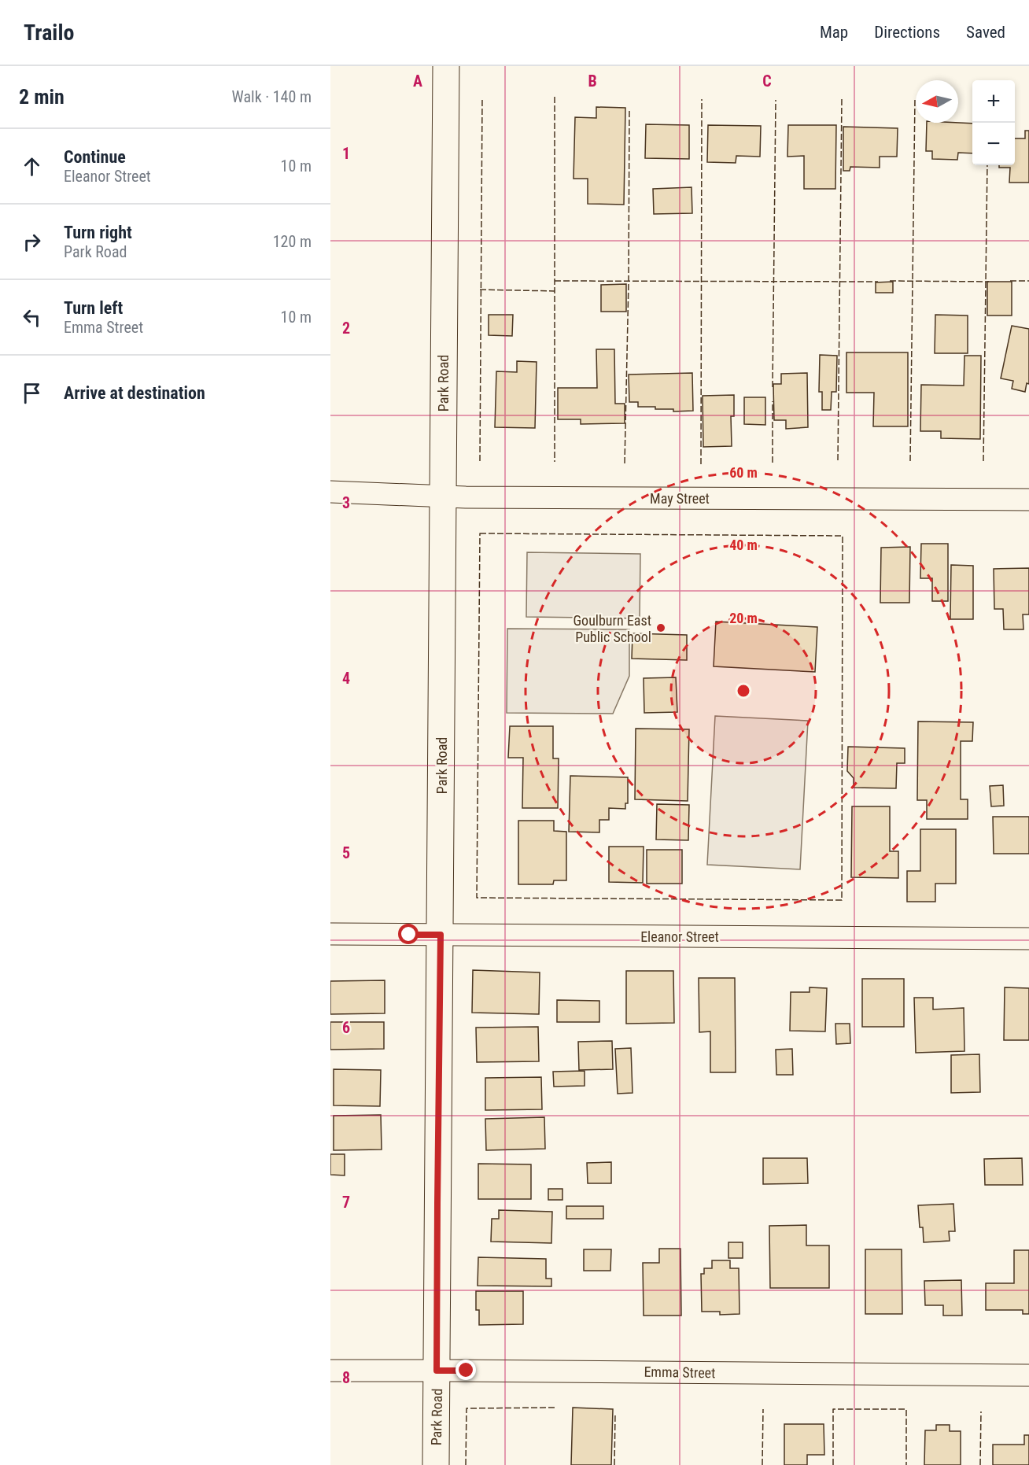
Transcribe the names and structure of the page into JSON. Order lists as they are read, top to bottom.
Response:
{
  "streets": {
    "street": [
      "Park Road",
      "May Street",
      "Eleanor Street",
      "Emma Street"
    ]
  },
  "crossings": [
    ["Park Road", "May Street"],
    ["Park Road", "Eleanor Street"],
    ["Park Road", "Emma Street"]
  ],
  "places": ["Goulburn East Public School"],
  "north": "left",
  "page": {
    "header": "Trailo",
    "nav": ["Map", "Directions", "Saved"],
    "heading": ["2 min", "Walk · 140 m"],
    "map_buttons": ["+", "−"],
    "list": [
      ["Continue", "Eleanor Street", "10 m"],
      ["Turn right", "Park Road", "120 m"],
      ["Turn left", "Emma Street", "10 m"],
      "Arrive at destination"
    ]
  },
  "grid": {
    "columns": ["A", "B", "C"],
    "rows": [
      "1",
      "2",
      "3",
      "4",
      "5",
      "6",
      "7",
      "8"
    ]
  },
  "rings": ["60 m", "40 m", "20 m"]
}
